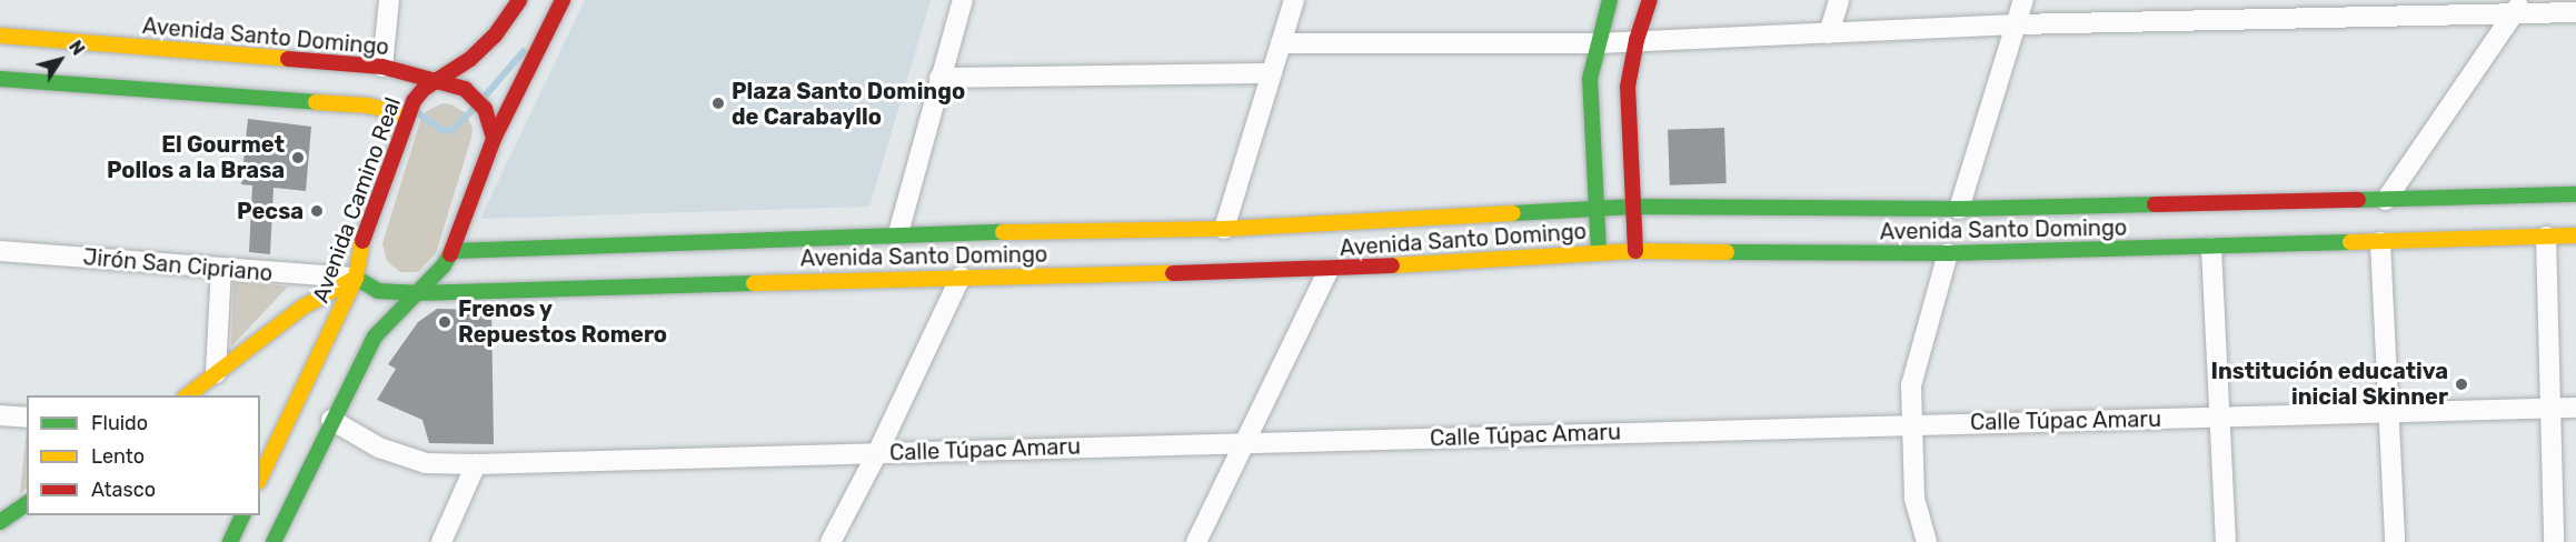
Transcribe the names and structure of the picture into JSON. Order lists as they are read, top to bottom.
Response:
{
  "streets": {
    "street": [
      "Avenida Santo Domingo",
      "Avenida Camino Real",
      "Jirón San Cipriano",
      "Calle Túpac Amaru"
    ]
  },
  "crossings": [
    ["Avenida Santo Domingo", "Avenida Camino Real"],
    ["Avenida Santo Domingo", "Jirón San Cipriano"],
    ["Avenida Camino Real", "Jirón San Cipriano"]
  ],
  "places": [
    "Plaza Santo Domingo de Carabayllo",
    "El Gourmet Pollos a la Brasa",
    "Pecsa",
    "Frenos y Repuestos Romero",
    "Institución educativa inicial Skinner"
  ],
  "legend": ["Fluido", "Lento", "Atasco"],
  "north": "top right"
}
